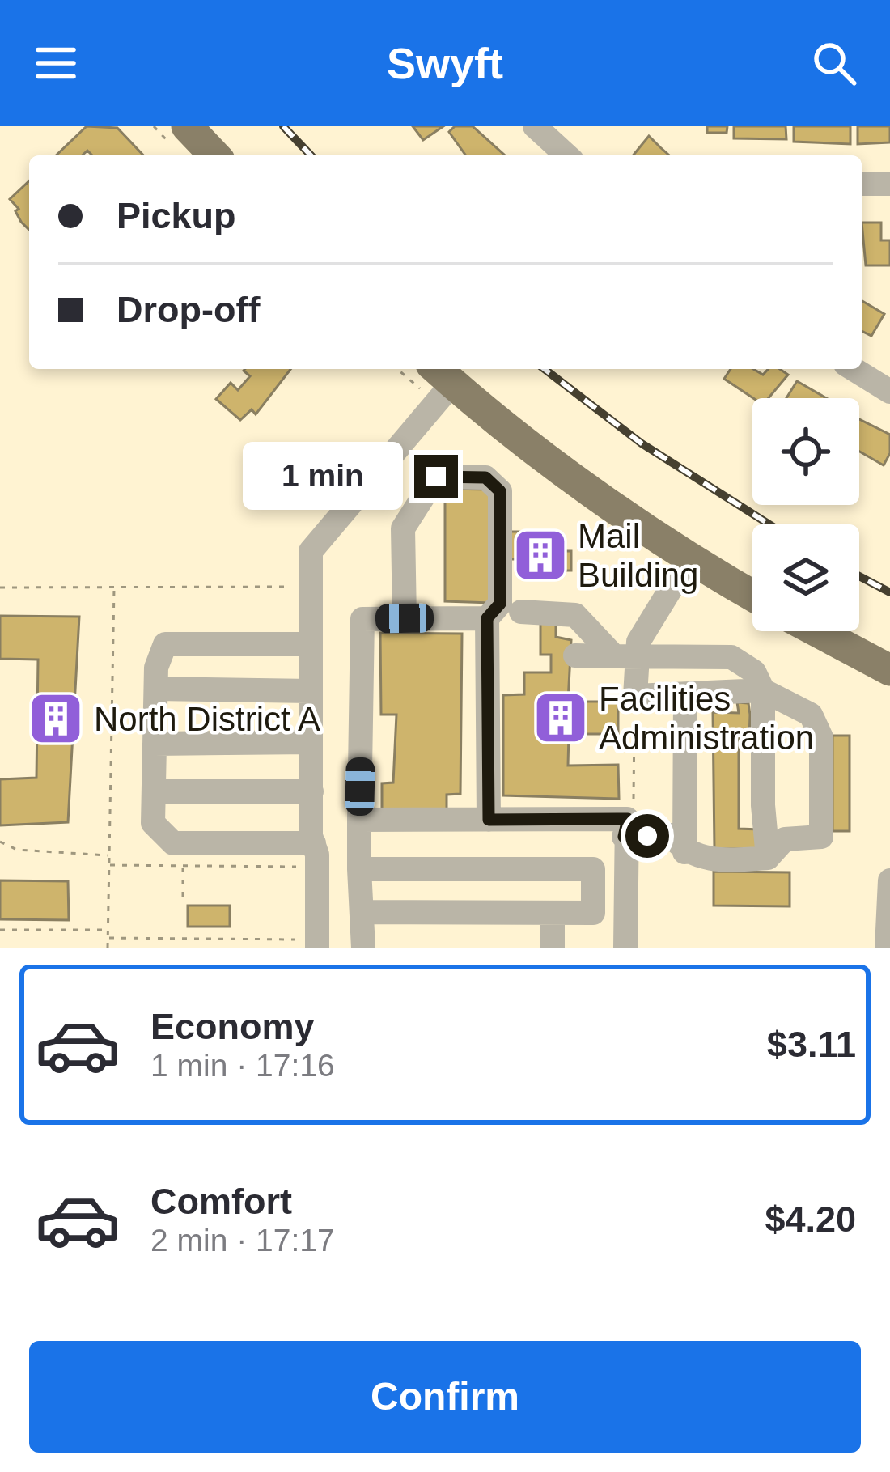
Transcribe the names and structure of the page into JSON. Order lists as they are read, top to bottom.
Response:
{
  "places": {
    "building": ["Mail Building", "Facilities Administration", "North District A"]
  },
  "page": {
    "header": "Swyft",
    "banner": ["Pickup", "Drop-off"],
    "bubble": "1 min",
    "list": [
      {
        "name": "Economy",
        "note": "1 min · 17:16",
        "value": "$3.11"
      },
      {
        "name": "Comfort",
        "note": "2 min · 17:17",
        "value": "$4.20"
      }
    ],
    "buttons": "Confirm"
  }
}
